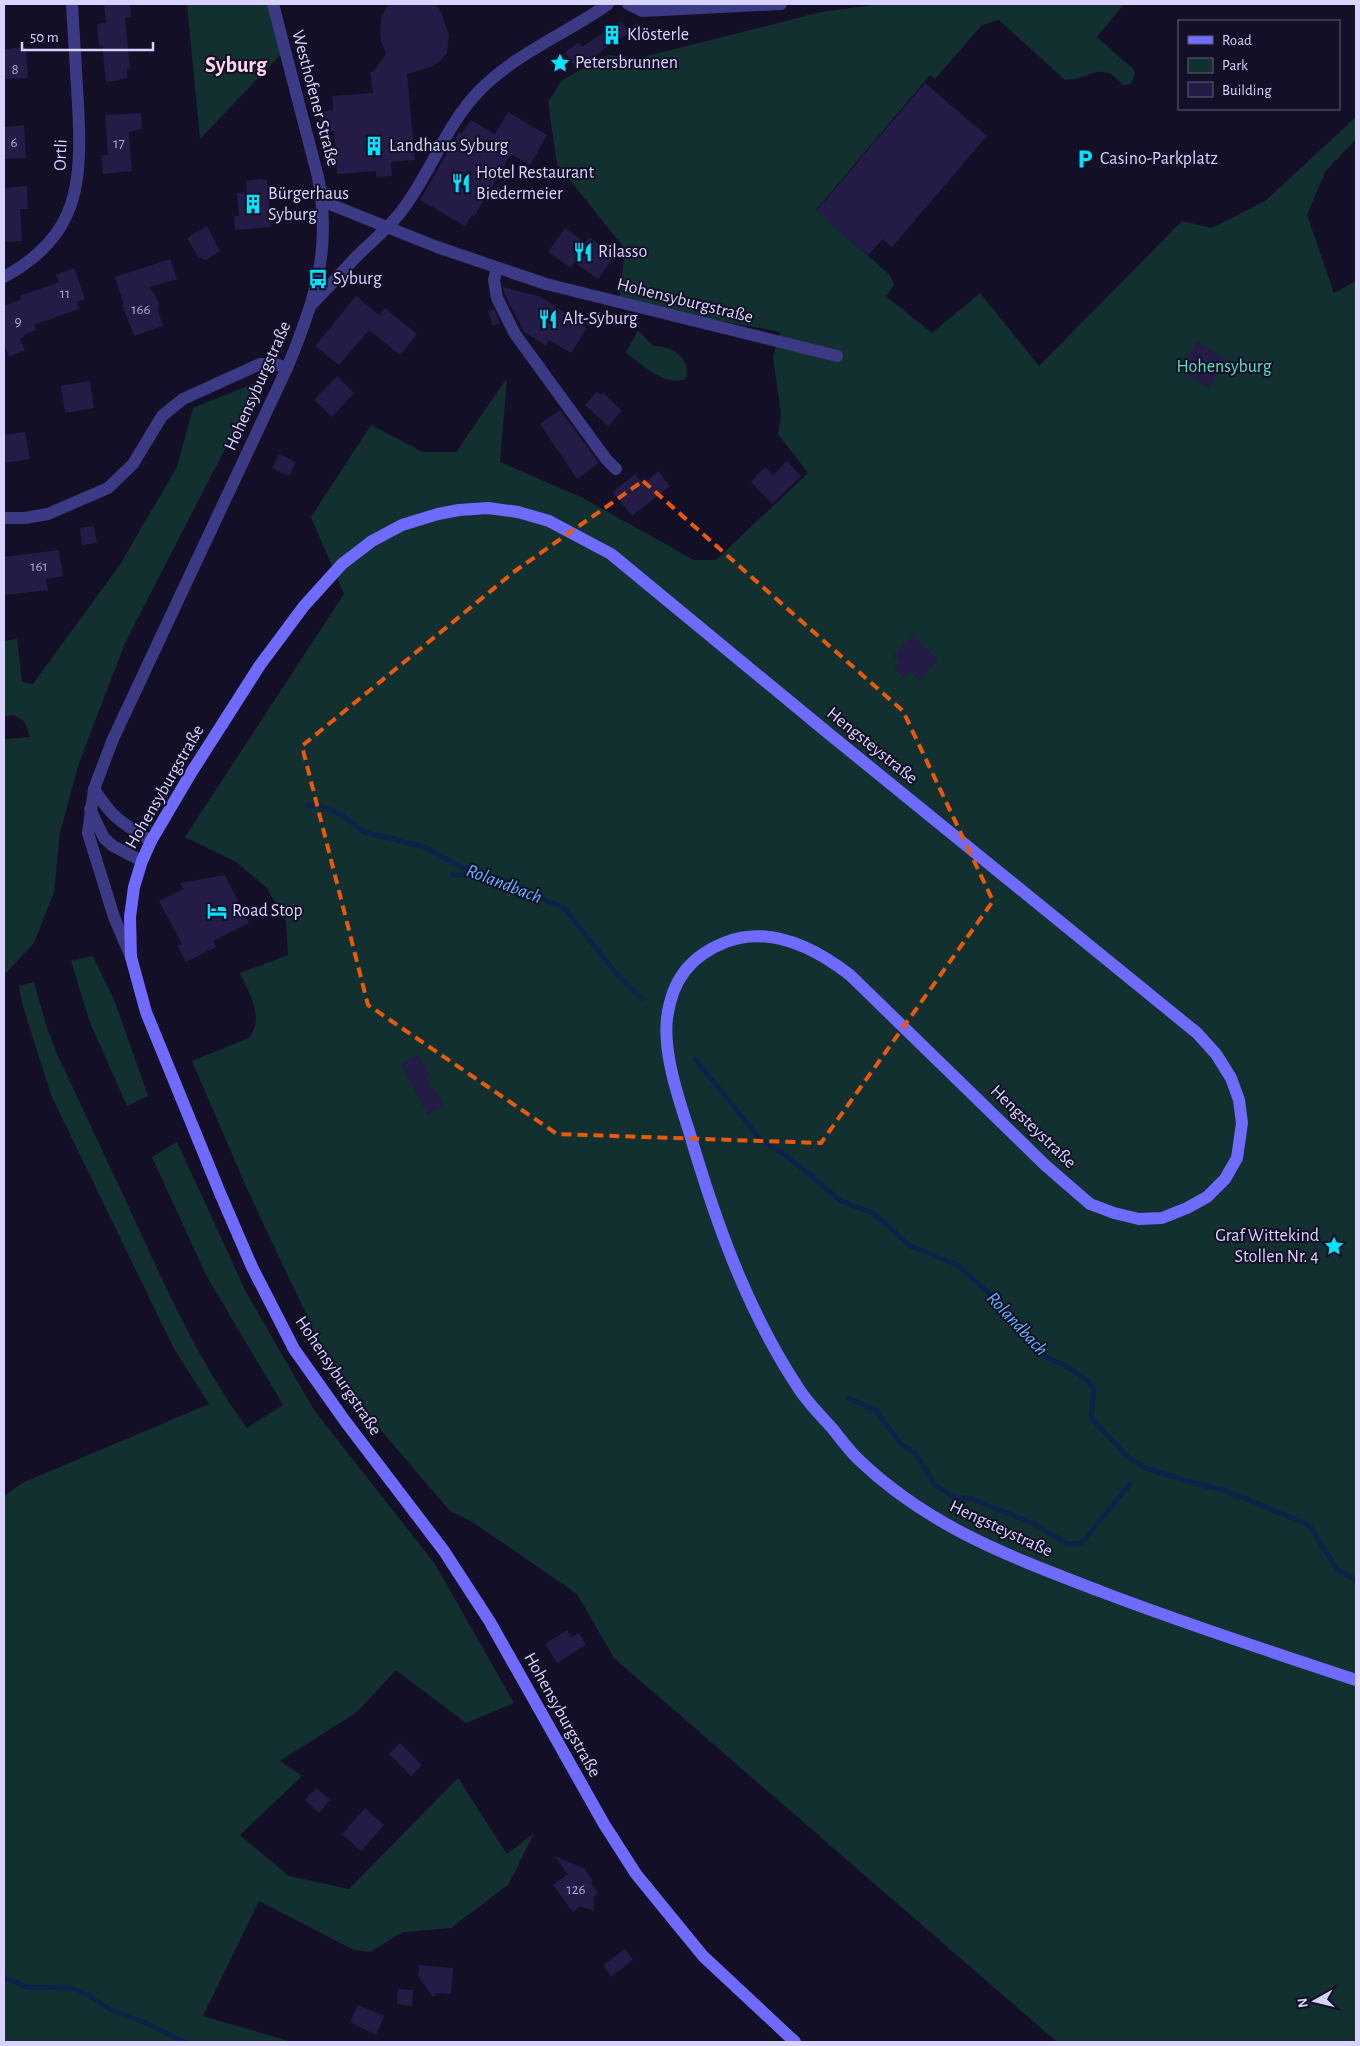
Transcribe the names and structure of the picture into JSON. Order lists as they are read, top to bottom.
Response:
{
  "streets": {
    "main road": ["Hohensyburgstraße", "Hengsteystraße"],
    "street": ["Westhofener Straße", "Ortli"]
  },
  "crossings": [
    ["Westhofener Straße", "Hohensyburgstraße"],
    ["Hohensyburgstraße", "Hengsteystraße"]
  ],
  "districts": ["Syburg"],
  "water": ["Rolandbach"],
  "parks": ["Hohensyburg"],
  "places": {
    "building": ["Klösterle", "Landhaus Syburg", "Bürgerhaus Syburg"],
    "place": ["Petersbrunnen", "Graf Wittekind Stollen Nr. 4"],
    "parking": ["Casino-Parkplatz"],
    "restaurant": ["Hotel Restaurant Biedermeier", "Rilasso", "Alt-Syburg"],
    "bus stop": ["Syburg"],
    "hotel": ["Road Stop"]
  },
  "house_numbers": [
    "8",
    "6",
    "17",
    "11",
    "166",
    "9",
    "161",
    "126"
  ],
  "legend": ["Road", "Park", "Building"],
  "scale_bar": "50 m",
  "north": "left"
}
